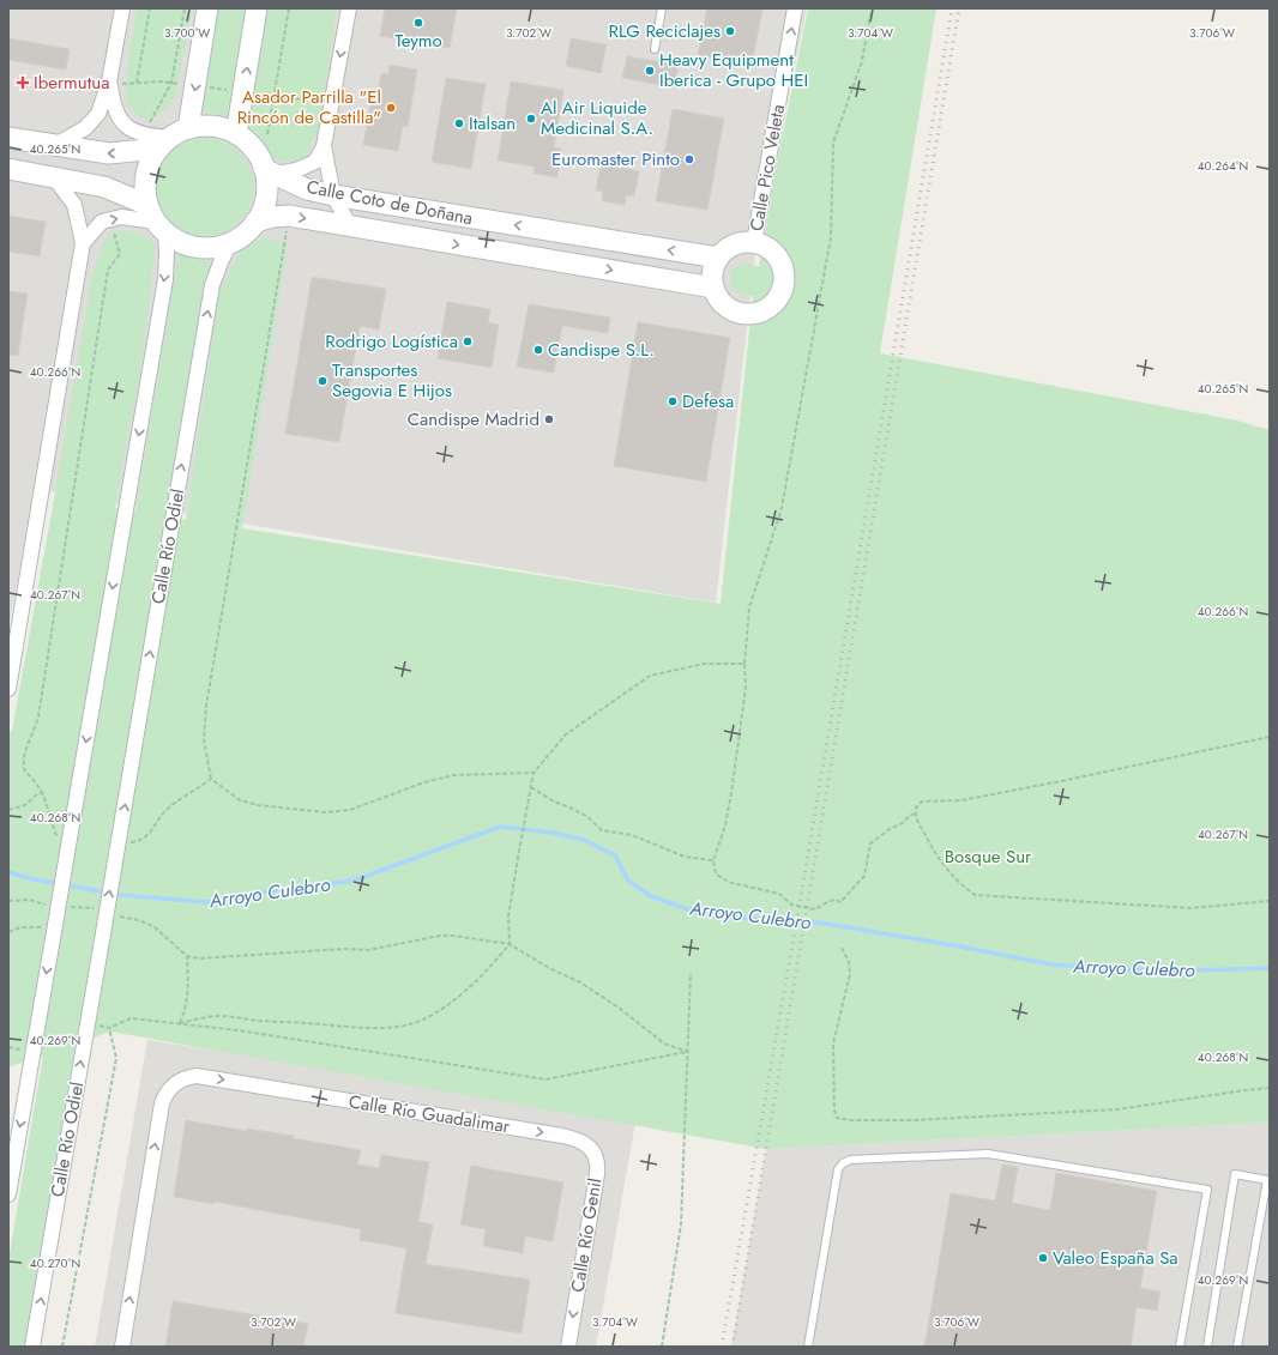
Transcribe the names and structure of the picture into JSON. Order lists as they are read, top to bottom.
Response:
{
  "streets": {
    "street": [
      "Calle Pico Veleta",
      "Calle Coto de Doñana",
      "Calle Río Odiel",
      "Calle Río Guadalimar",
      "Calle Río Genil"
    ]
  },
  "crossings": [
    ["Calle Pico Veleta", "Calle Coto de Doñana"],
    ["Calle Coto de Doñana", "Calle Río Odiel"],
    ["Calle Río Guadalimar", "Calle Río Genil"]
  ],
  "one_way": ["Calle Pico Veleta", "Calle Río Genil"],
  "water": ["Arroyo Culebro"],
  "parks": ["Bosque Sur"],
  "places": {
    "other": [
      "Teymo",
      "RLG Reciclajes",
      "Heavy Equipment Iberica - Grupo HEI",
      "Asador Parrilla \"El Rincón de Castilla\"",
      "Al Air Liquide Medicinal S.A.",
      "Italsan",
      "Euromaster Pinto",
      "Rodrigo Logística",
      "Candispe S.L.",
      "Transportes Segovia E Hijos",
      "Defesa",
      "Candispe Madrid",
      "Valeo España Sa"
    ],
    "health": ["Ibermutua"]
  },
  "coordinates": [
    "3.702°W",
    "3.704°W",
    "3.706°W",
    "3.700°W",
    "40.265°N",
    "40.264°N",
    "40.266°N",
    "40.267°N",
    "40.268°N",
    "40.269°N",
    "40.270°N"
  ]
}
